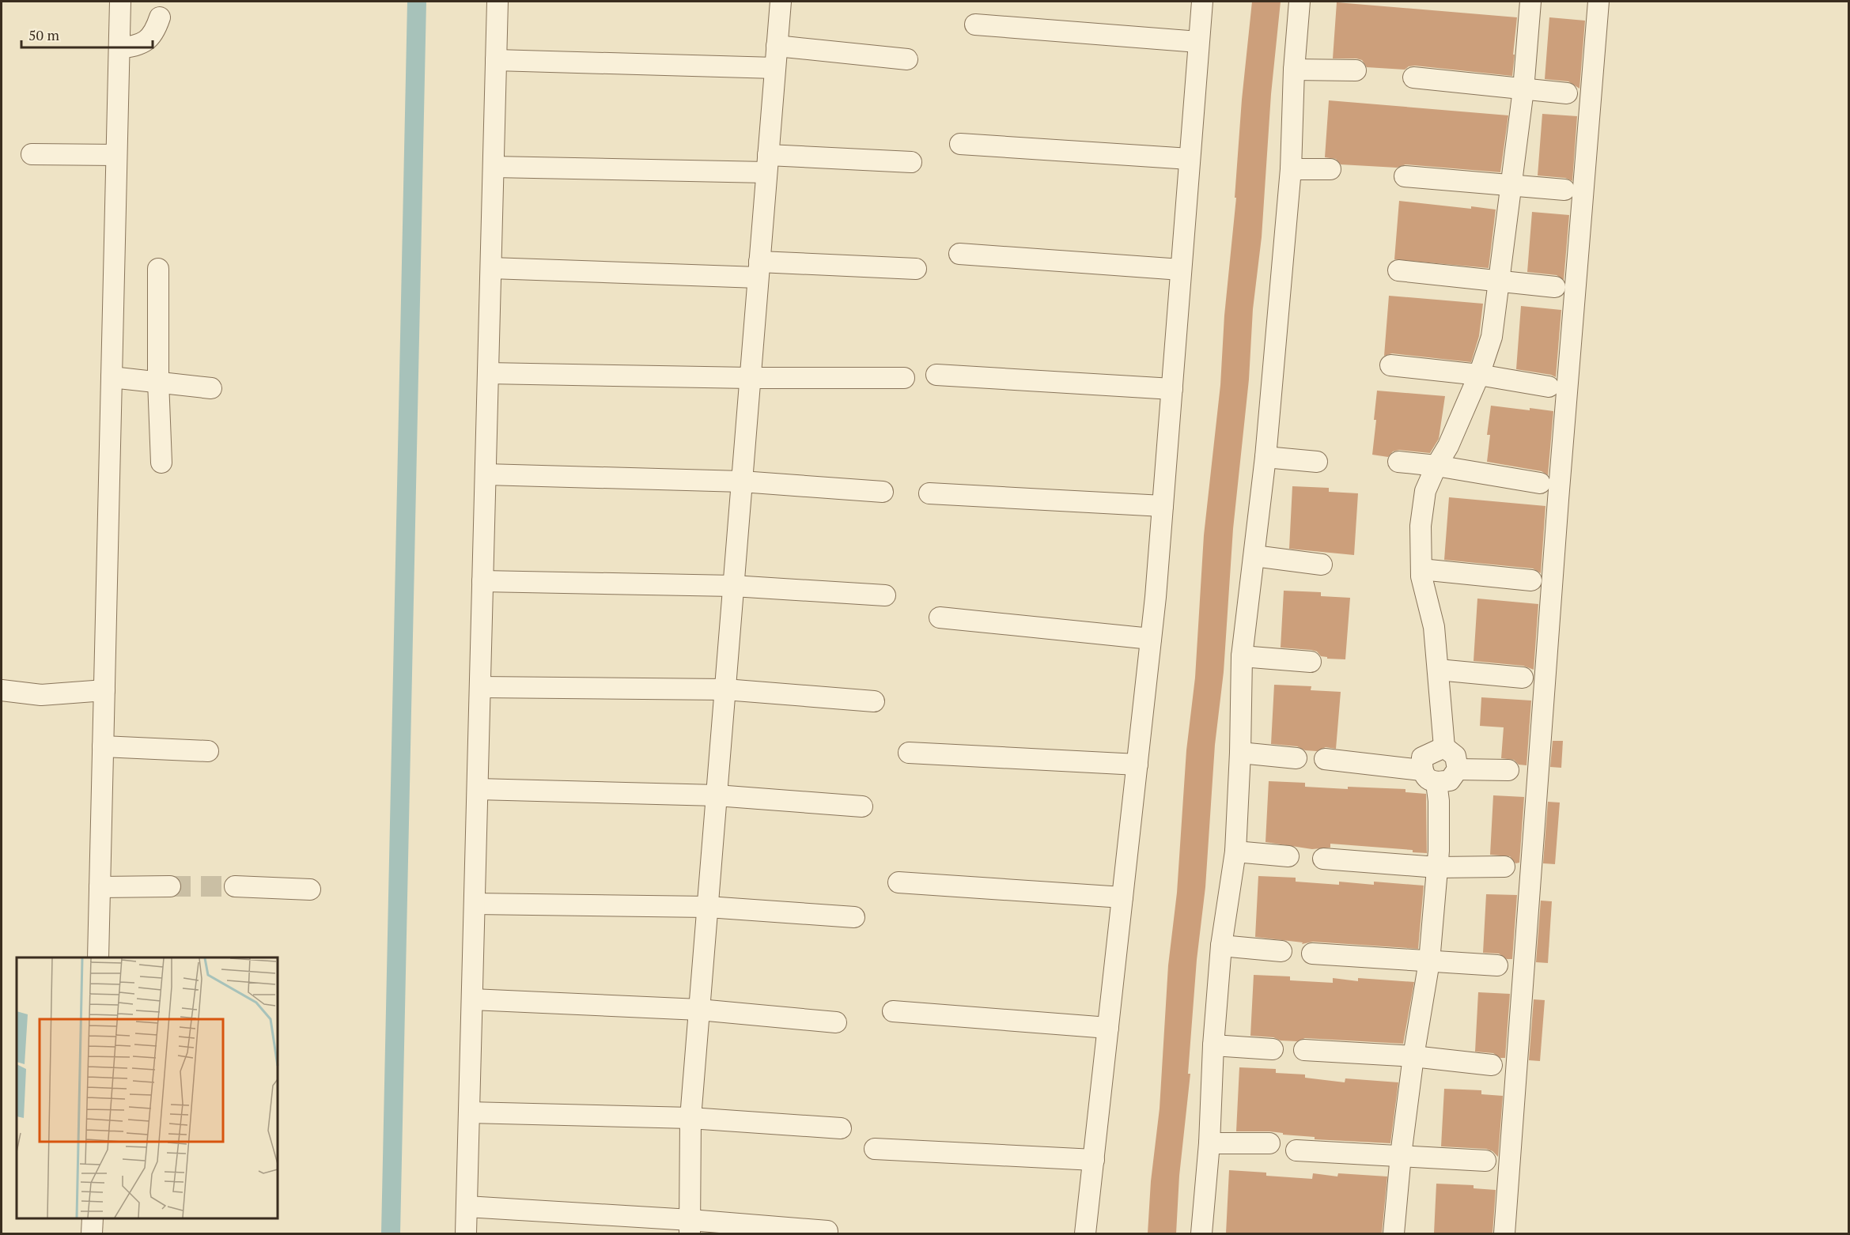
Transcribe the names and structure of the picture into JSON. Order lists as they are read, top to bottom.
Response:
{
  "scale_bar": "50 m"
}
